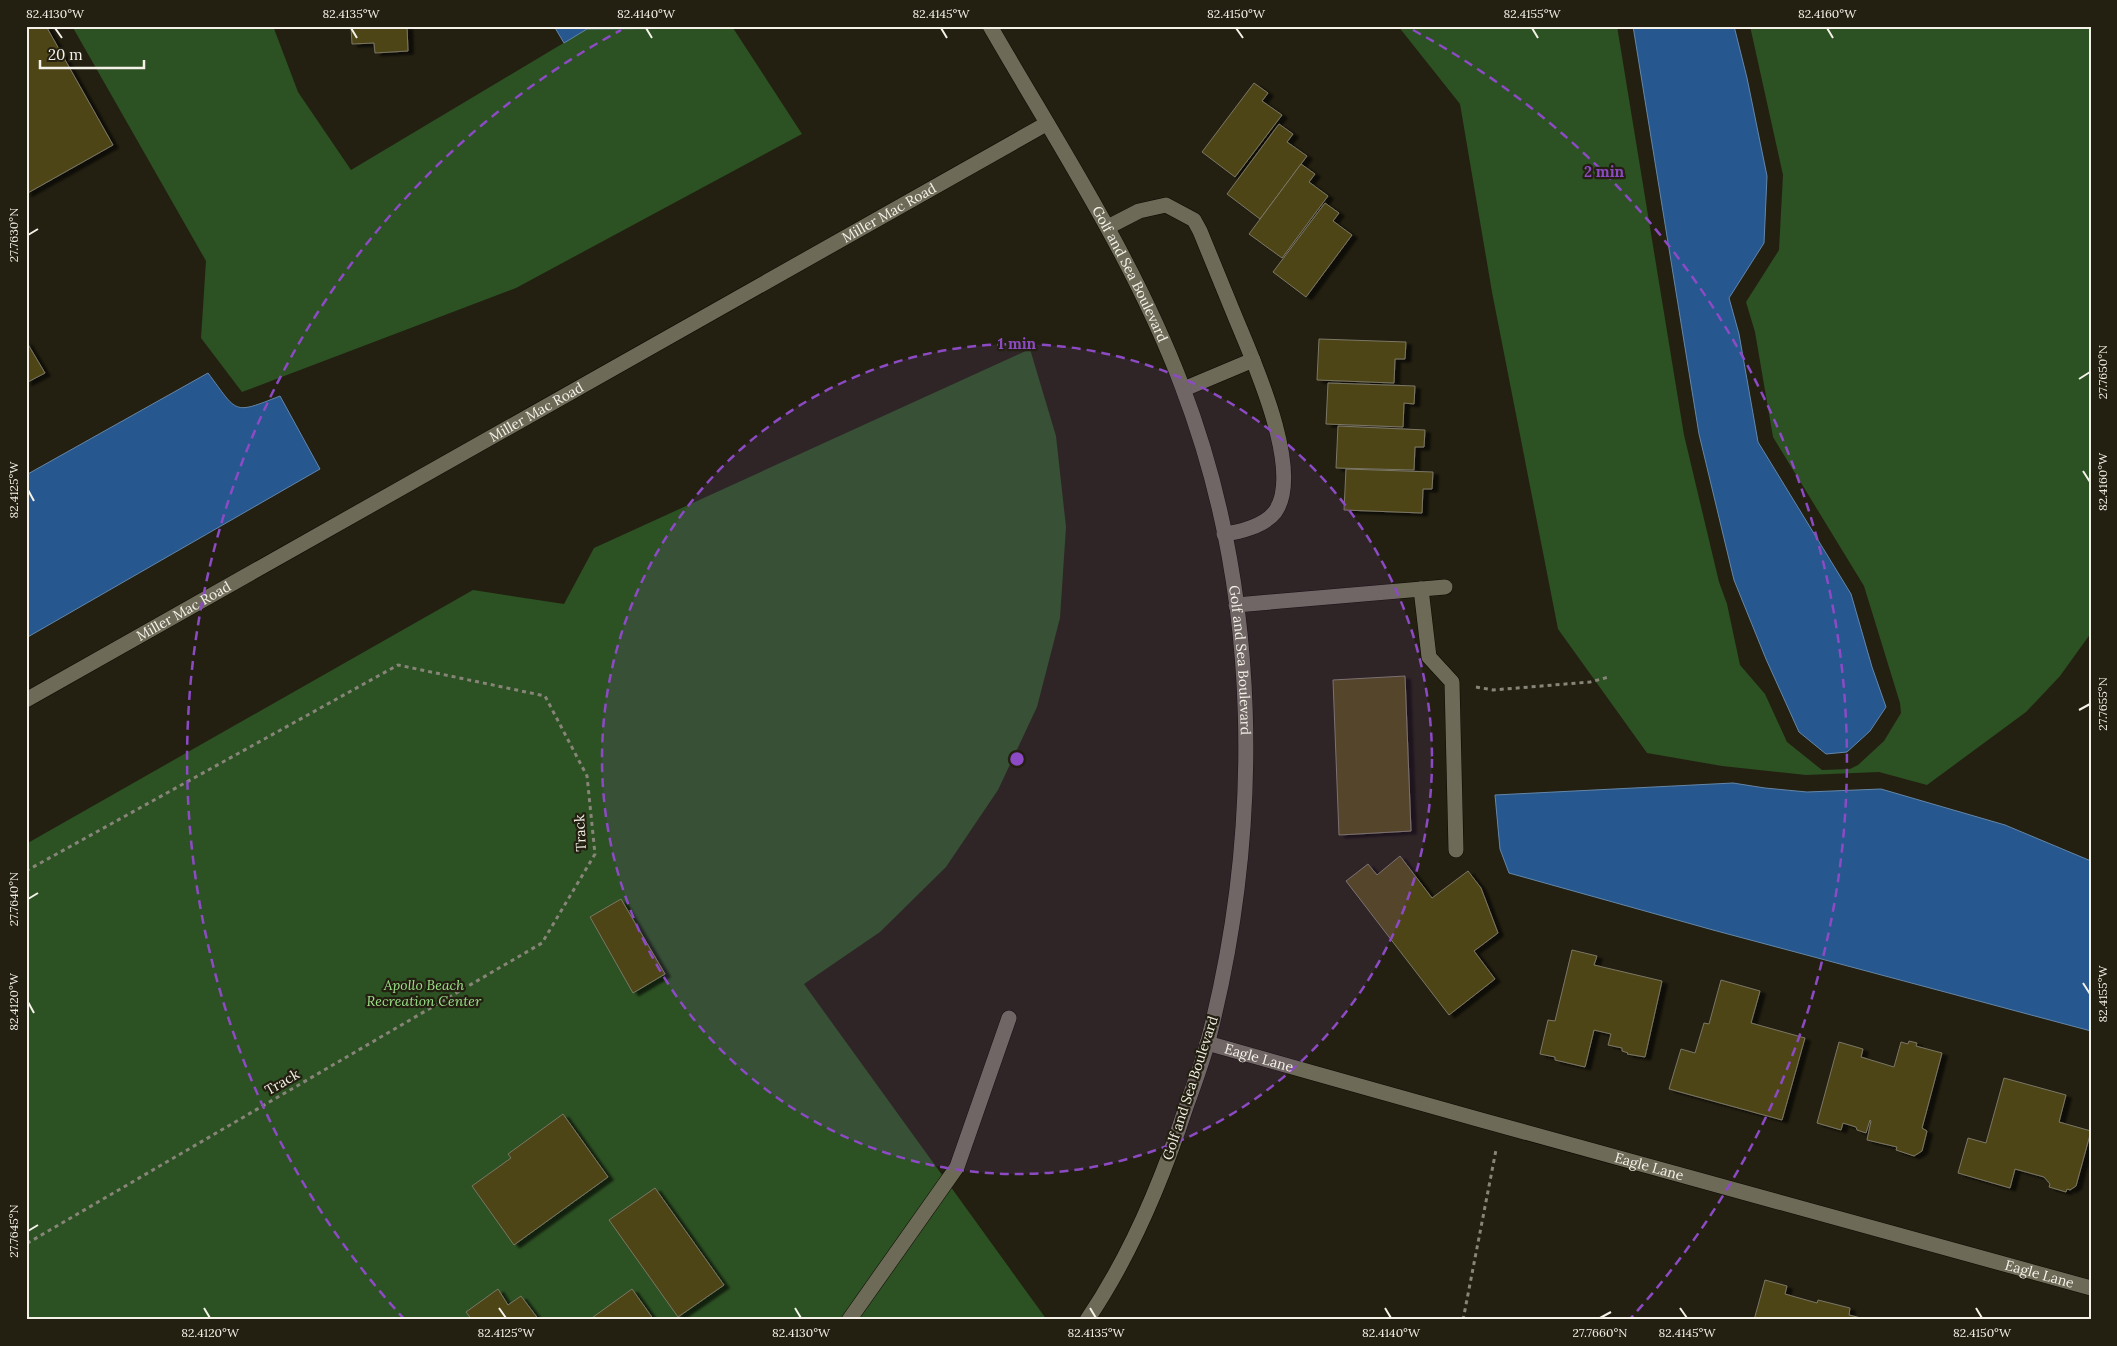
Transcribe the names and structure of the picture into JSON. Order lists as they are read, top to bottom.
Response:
{
  "streets": {
    "street": ["Miller Mac Road", "Golf and Sea Boulevard", "Eagle Lane"],
    "path": ["Track"]
  },
  "crossings": [
    ["Miller Mac Road", "Golf and Sea Boulevard"],
    ["Golf and Sea Boulevard", "Eagle Lane"]
  ],
  "parks": ["Apollo Beach Recreation Center"],
  "scale_bar": "20 m",
  "coordinates": [
    "82.4130°W",
    "82.4135°W",
    "82.4140°W",
    "82.4145°W",
    "82.4150°W",
    "82.4155°W",
    "82.4160°W",
    "27.7630°N",
    "27.7650°N",
    "82.4125°W",
    "27.7655°N",
    "27.7640°N",
    "82.4120°W",
    "27.7645°N",
    "27.7660°N"
  ],
  "rings": ["2 min", "1 min"]
}
